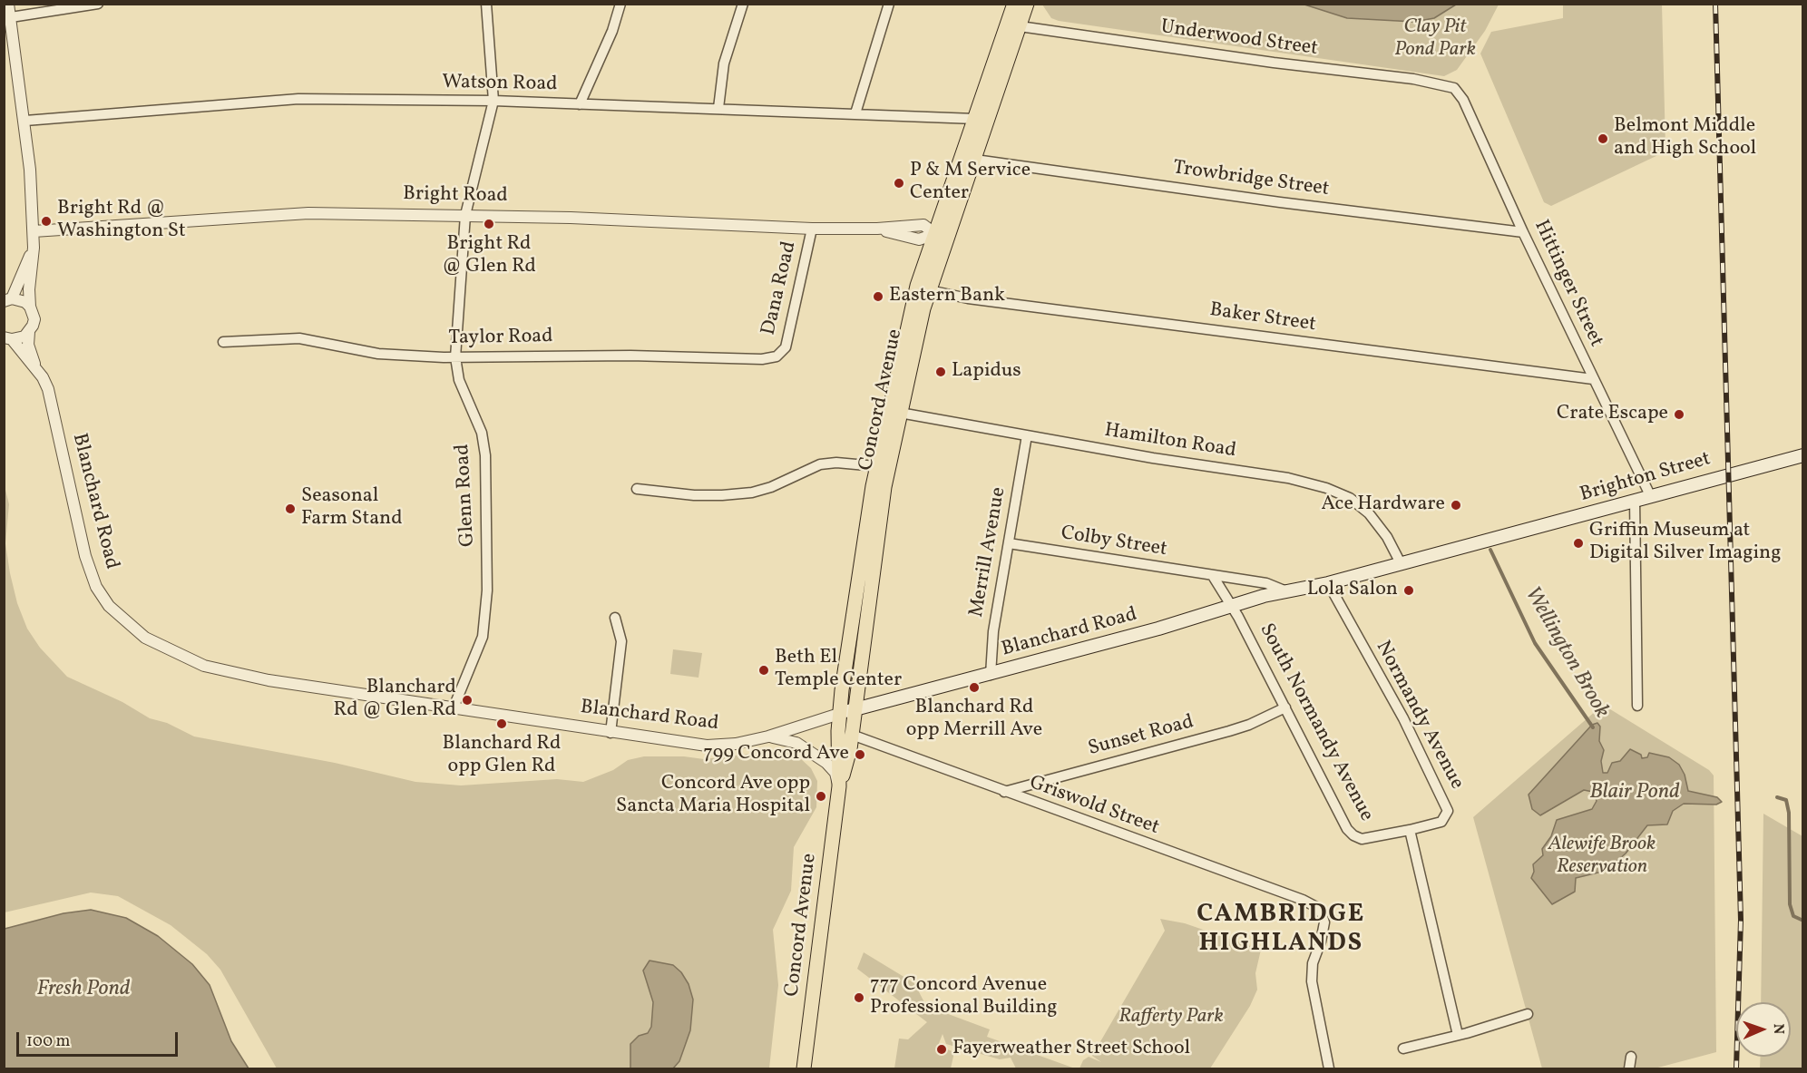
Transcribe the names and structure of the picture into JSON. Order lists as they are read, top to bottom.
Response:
{
  "streets": {
    "main road": ["Concord Avenue", "Brighton Street", "Blanchard Road"],
    "street": [
      "Underwood Street",
      "Watson Road",
      "Trowbridge Street",
      "Bright Road",
      "Hittinger Street",
      "Dana Road",
      "Baker Street",
      "Taylor Road",
      "Hamilton Road",
      "Glenn Road",
      "Colby Street",
      "Merrill Avenue",
      "Normandy Avenue",
      "South Normandy Avenue",
      "Sunset Road",
      "Griswold Street"
    ]
  },
  "crossings": [
    ["Underwood Street", "Hittinger Street"],
    ["Underwood Street", "Concord Avenue"],
    ["Watson Road", "Concord Avenue"],
    ["Watson Road", "Glenn Road"],
    ["Watson Road", "Blanchard Road"],
    ["Trowbridge Street", "Hittinger Street"],
    ["Trowbridge Street", "Concord Avenue"],
    ["Bright Road", "Dana Road"],
    ["Bright Road", "Concord Avenue"],
    ["Bright Road", "Glenn Road"],
    ["Bright Road", "Blanchard Road"],
    ["Hittinger Street", "Baker Street"],
    ["Hittinger Street", "Brighton Street"],
    ["Dana Road", "Taylor Road"],
    ["Baker Street", "Concord Avenue"],
    ["Taylor Road", "Glenn Road"],
    ["Concord Avenue", "Hamilton Road"],
    ["Concord Avenue", "Blanchard Road"],
    ["Concord Avenue", "Griswold Street"],
    ["Hamilton Road", "Blanchard Road"],
    ["Hamilton Road", "Merrill Avenue"],
    ["Brighton Street", "Blanchard Road"],
    ["Glenn Road", "Blanchard Road"],
    ["Blanchard Road", "Colby Street"],
    ["Blanchard Road", "Merrill Avenue"],
    ["Blanchard Road", "Normandy Avenue"],
    ["Blanchard Road", "South Normandy Avenue"],
    ["Colby Street", "Merrill Avenue"],
    ["Normandy Avenue", "South Normandy Avenue"],
    ["South Normandy Avenue", "Sunset Road"],
    ["Sunset Road", "Griswold Street"]
  ],
  "districts": ["CAMBRIDGE HIGHLANDS"],
  "water": ["Wellington Brook", "Blair Pond", "Fresh Pond"],
  "parks": ["Clay Pit Pond Park", "Alewife Brook Reservation", "Rafferty Park"],
  "places": [
    "Belmont Middle and High School",
    "P & M Service Center",
    "Bright Rd @ Washington St",
    "Bright Rd @ Glen Rd",
    "Eastern Bank",
    "Lapidus",
    "Crate Escape",
    "Ace Hardware",
    "Seasonal Farm Stand",
    "Griffin Museum at Digital Silver Imaging",
    "Lola Salon",
    "Beth El Temple Center",
    "Blanchard Rd opp Merrill Ave",
    "Blanchard Rd @ Glen Rd",
    "Blanchard Rd opp Glen Rd",
    "799 Concord Ave",
    "Concord Ave opp Sancta Maria Hospital",
    "777 Concord Avenue Professional Building",
    "Fayerweather Street School"
  ],
  "scale_bar": "100 m",
  "north": "right"
}
